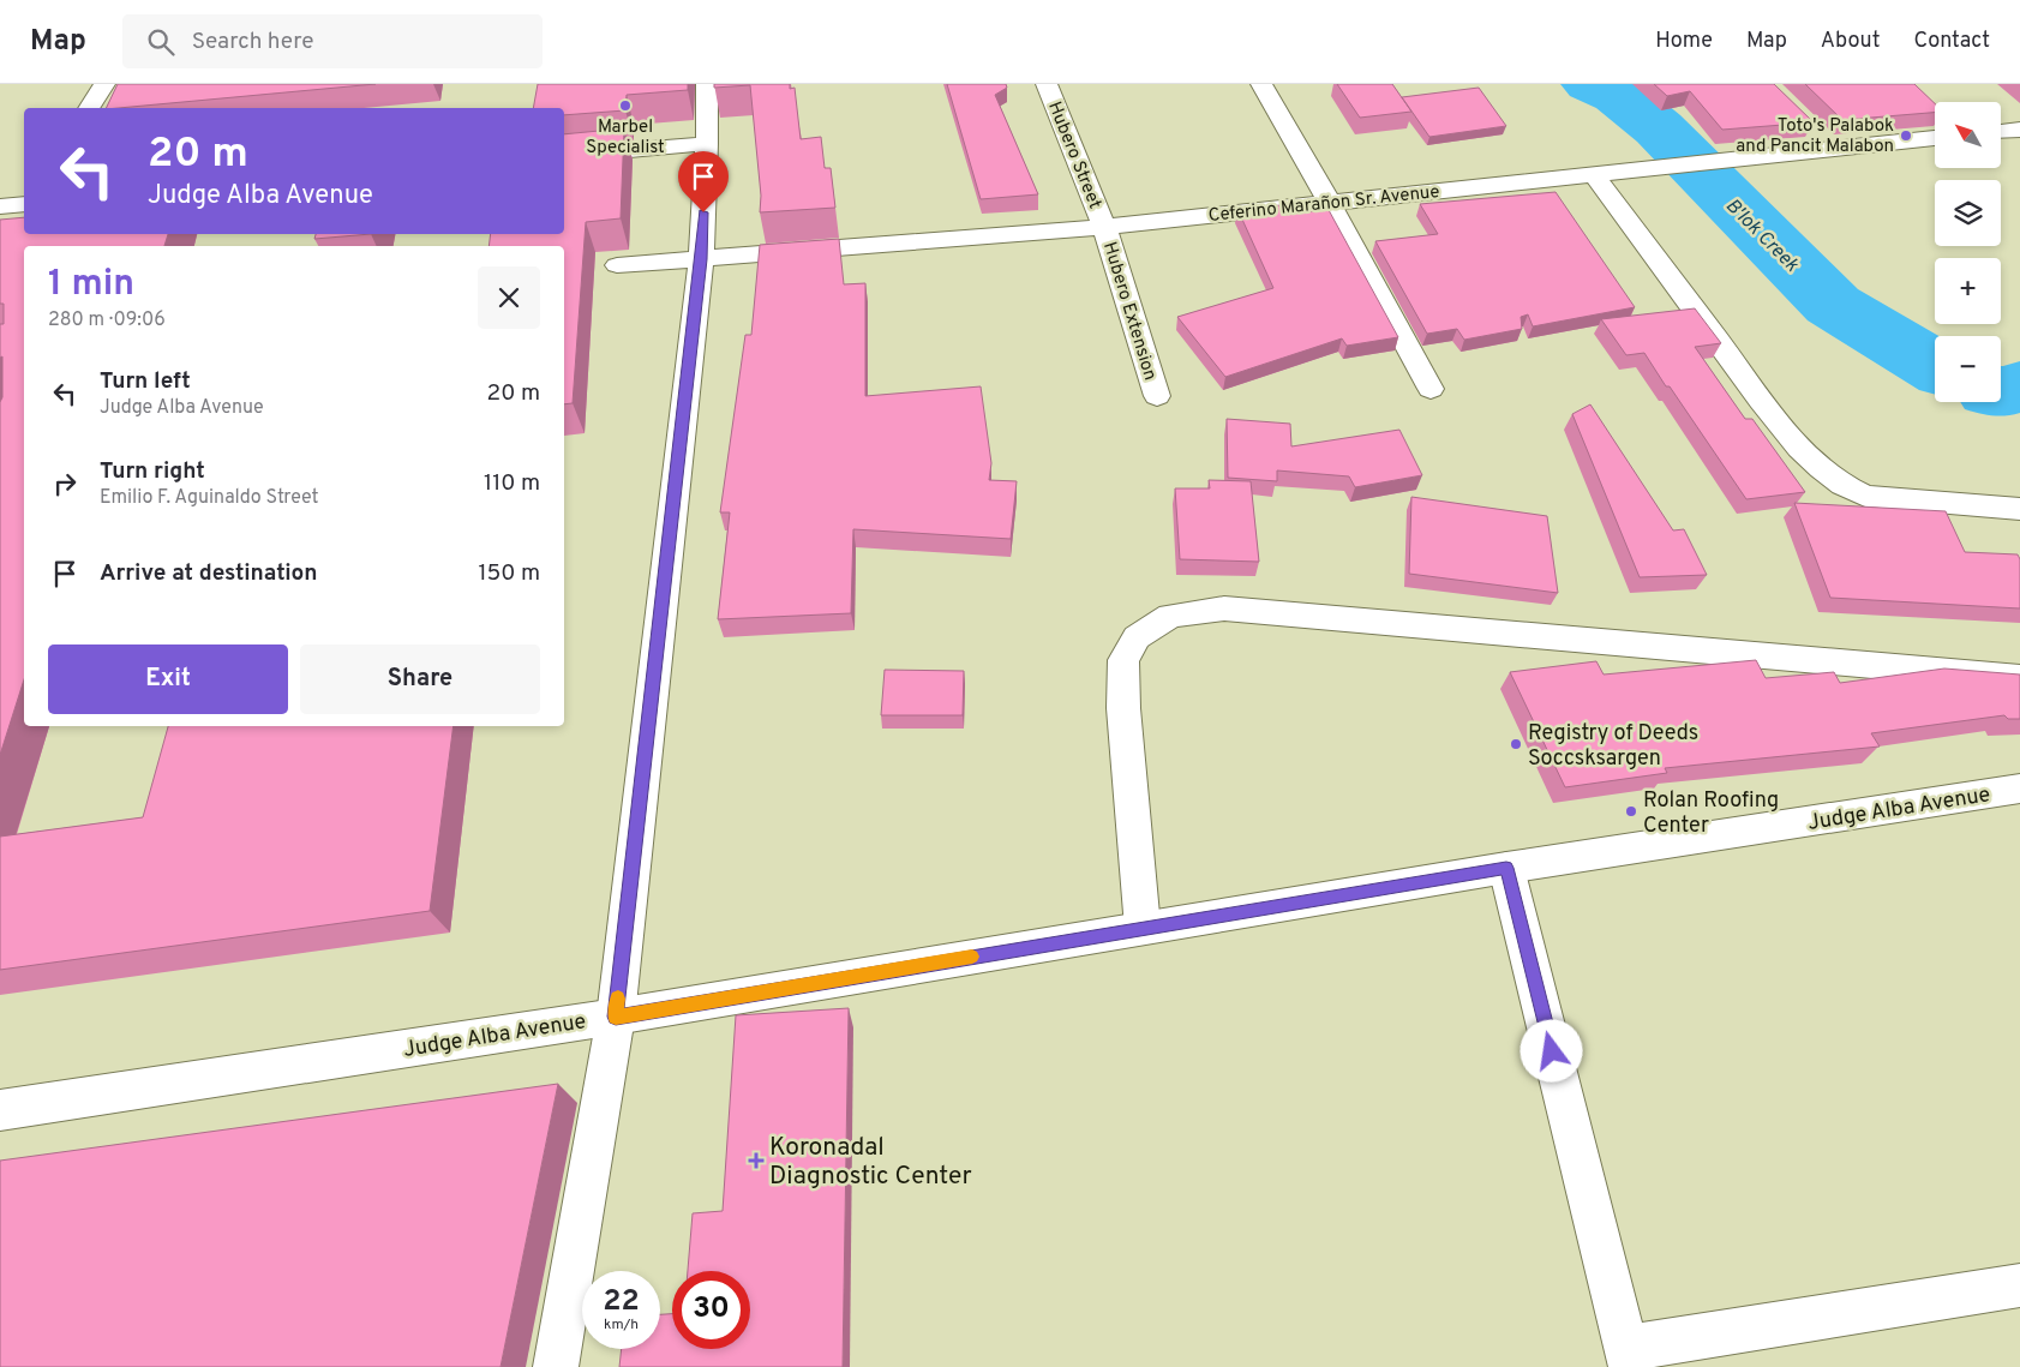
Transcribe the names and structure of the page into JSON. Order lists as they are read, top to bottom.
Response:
{
  "streets": {
    "street": [
      "Hubero Street",
      "Ceferino Marañon Sr. Avenue",
      "Hubero Extension",
      "Judge Alba Avenue"
    ]
  },
  "crossings": [
    ["Hubero Street", "Ceferino Marañon Sr. Avenue"],
    ["Hubero Street", "Hubero Extension"],
    ["Ceferino Marañon Sr. Avenue", "Hubero Extension"]
  ],
  "water": ["B'lok Creek"],
  "places": {
    "other": [
      "Marbel Specialist",
      "Toto's Palabok and Pancit Malabon",
      "Registry of Deeds Soccsksargen",
      "Rolan Roofing Center"
    ],
    "health": ["Koronadal Diagnostic Center"]
  },
  "north": "top left",
  "page": {
    "header": "Map",
    "search": "Search here",
    "nav": [
      "Home",
      "Map",
      "About",
      "Contact"
    ],
    "map_buttons": ["+", "−"],
    "turn": ["20 m", "Judge Alba Avenue"],
    "heading": ["1 min", "280 m · 09:06"],
    "list": [
      {
        "name": "Turn left",
        "note": "Judge Alba Avenue",
        "value": "20 m"
      },
      {
        "name": "Turn right",
        "note": "Emilio F. Aguinaldo Street",
        "value": "110 m"
      },
      {
        "name": "Arrive at destination",
        "value": "150 m"
      }
    ],
    "buttons": ["Exit", "Share"],
    "speed": "22 km/h",
    "limit": "30"
  }
}
